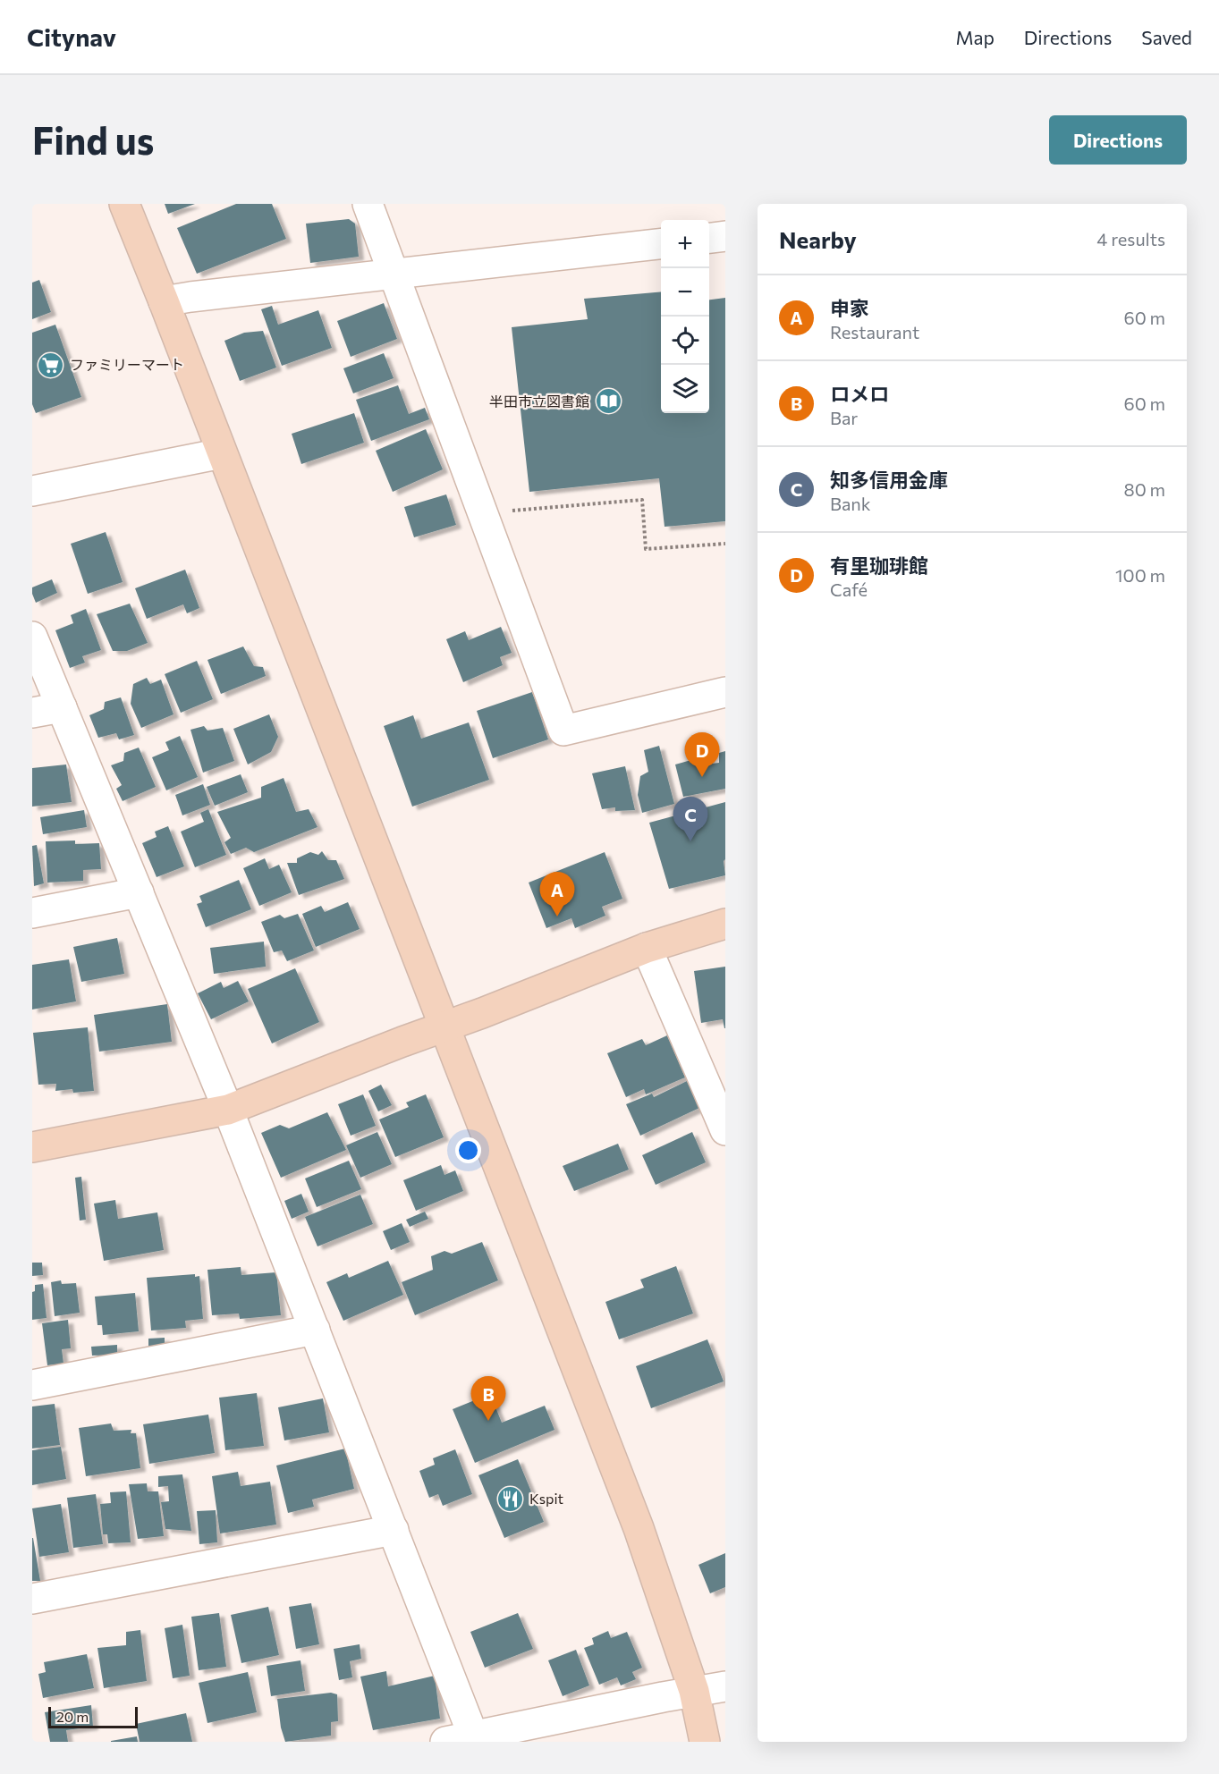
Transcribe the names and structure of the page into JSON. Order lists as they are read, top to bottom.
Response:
{
  "places": {
    "supermarket": ["ファミリーマート"],
    "library": ["半田市立図書館"],
    "restaurant": ["Kspit"]
  },
  "scale_bar": "20 m",
  "page": {
    "header": "Citynav",
    "nav": ["Map", "Directions", "Saved"],
    "buttons": "Directions",
    "title": "Find us",
    "heading": ["Nearby", "4 results"],
    "map_buttons": ["+", "−"],
    "list": [
      {
        "mark": "A",
        "name": "申家",
        "note": "Restaurant",
        "value": "60 m"
      },
      {
        "mark": "B",
        "name": "ロメロ",
        "note": "Bar",
        "value": "60 m"
      },
      {
        "mark": "C",
        "name": "知多信用金庫",
        "note": "Bank",
        "value": "80 m"
      },
      {
        "mark": "D",
        "name": "有里珈琲館",
        "note": "Café",
        "value": "100 m"
      }
    ],
    "pins": [
      "D",
      "C",
      "A",
      "B"
    ],
    "scale": "20 m"
  }
}
